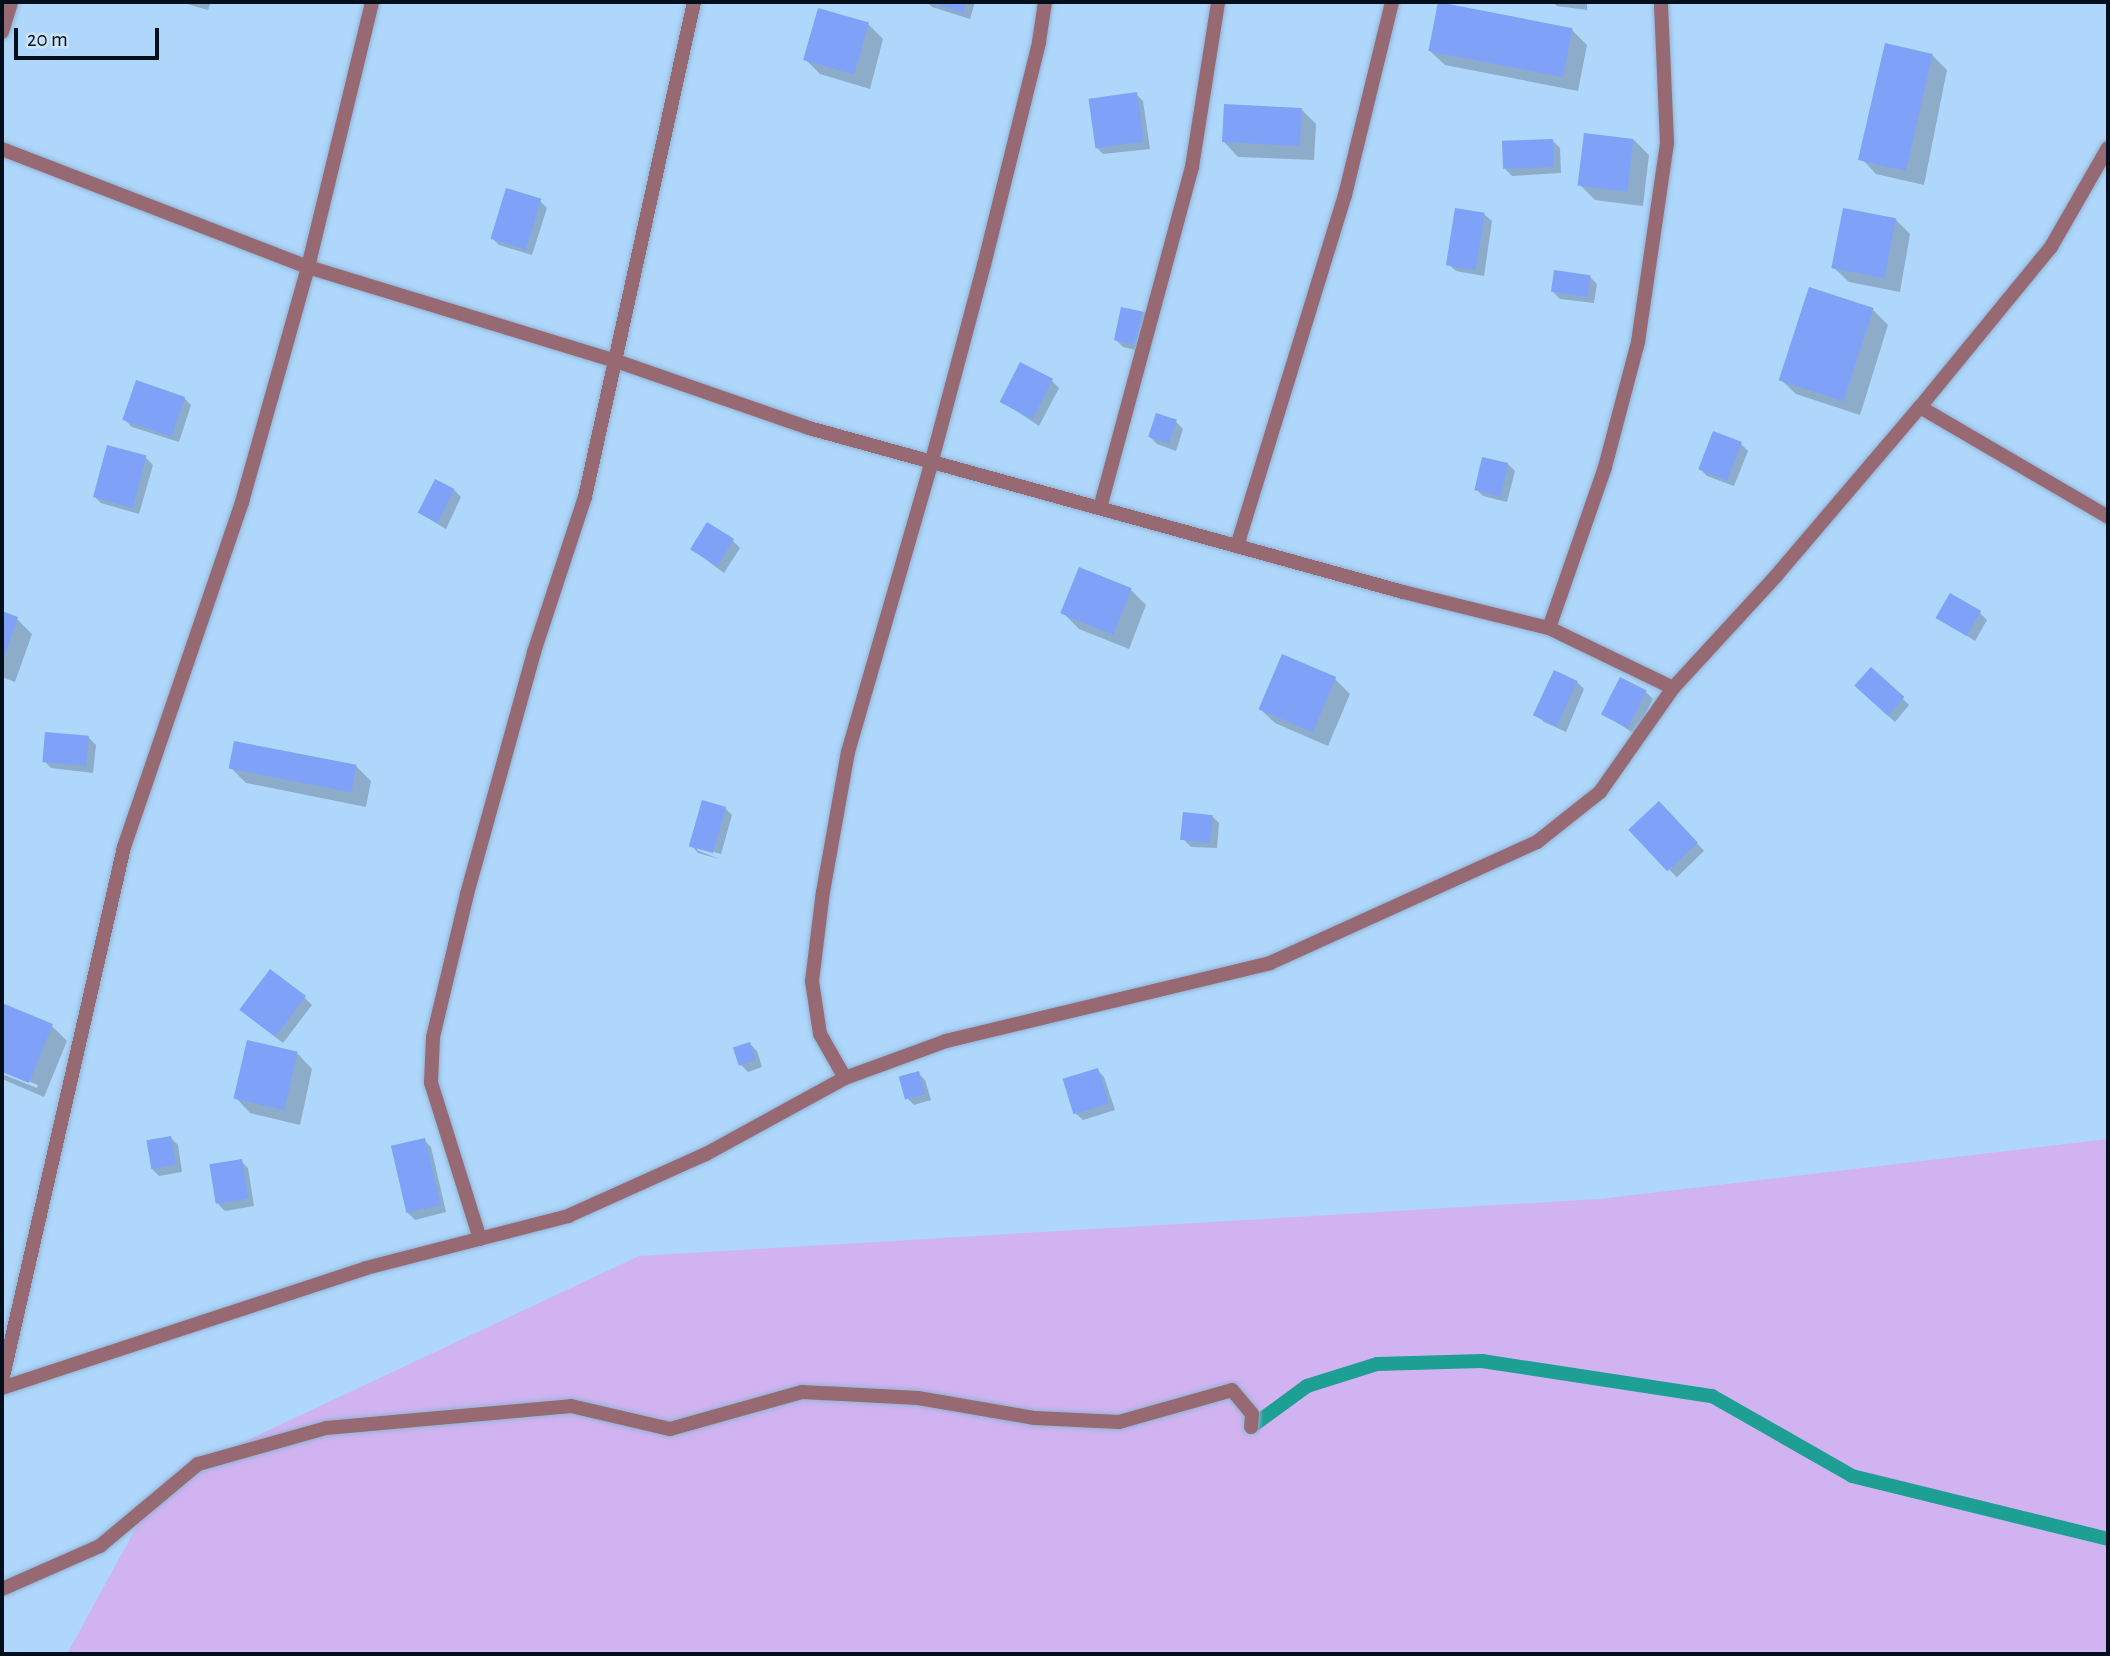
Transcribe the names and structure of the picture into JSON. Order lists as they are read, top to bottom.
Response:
{
  "scale_bar": "20 m"
}
